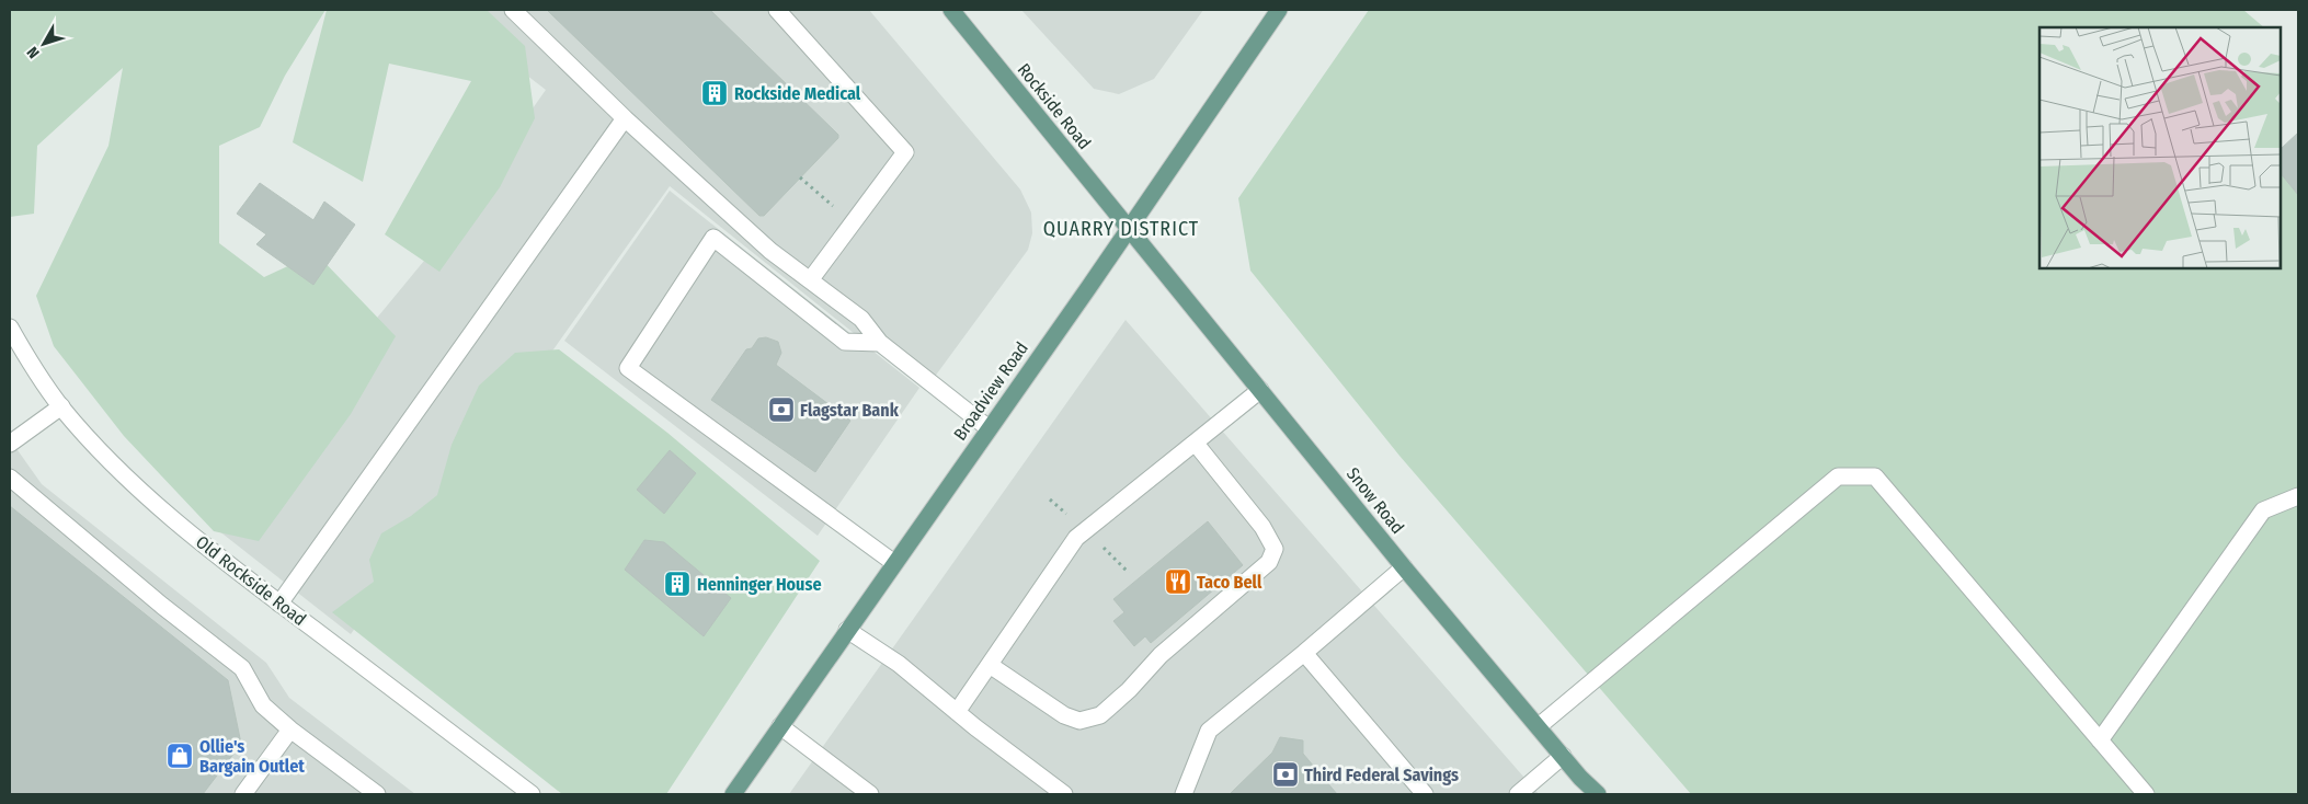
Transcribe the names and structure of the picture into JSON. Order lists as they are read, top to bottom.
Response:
{
  "streets": {
    "main road": ["Rockside Road", "Broadview Road", "Snow Road"],
    "street": ["Old Rockside Road"]
  },
  "crossings": [
    ["Rockside Road", "Broadview Road"],
    ["Rockside Road", "Snow Road"],
    ["Broadview Road", "Snow Road"]
  ],
  "districts": ["QUARRY DISTRICT"],
  "places": {
    "building": ["Rockside Medical", "Henninger House"],
    "bank": ["Flagstar Bank", "Third Federal Savings"],
    "restaurant": ["Taco Bell"],
    "shop": ["Ollie's Bargain Outlet"]
  },
  "north": "bottom left"
}
